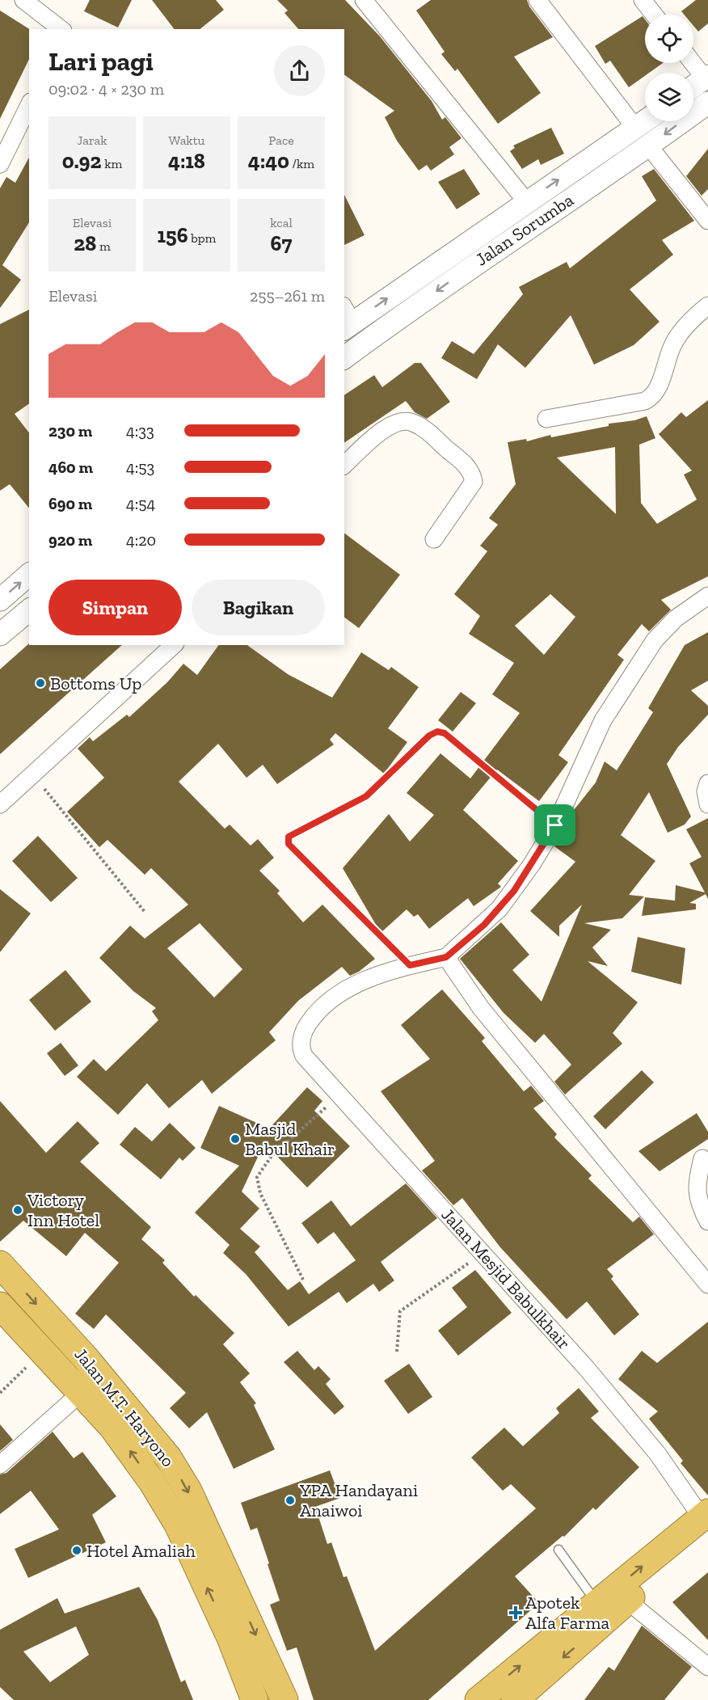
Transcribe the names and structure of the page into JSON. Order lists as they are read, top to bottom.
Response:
{
  "streets": {
    "highway": ["Jalan M.T. Haryono"],
    "street": ["Jalan Sorumba", "Jalan Mesjid Babulkhair"]
  },
  "places": {
    "other": [
      "Bottoms Up",
      "Masjid Babul Khair",
      "Victory Inn Hotel",
      "YPA Handayani Anaiwoi",
      "Hotel Amaliah"
    ],
    "health": ["Apotek Alfa Farma"]
  },
  "page": {
    "heading": ["Lari pagi", "09:02 · 4 × 230 m"],
    "stats": [
      ["Jarak", "0.92 km"],
      ["Waktu", "4:18"],
      ["Pace", "4:40 /km"],
      ["Elevasi", "28 m"],
      ["156 bpm"],
      ["kcal", "67"]
    ],
    "chart": ["Elevasi", "255–261 m"],
    "list": [
      {
        "name": "230 m",
        "note": "4:33"
      },
      {
        "name": "460 m",
        "note": "4:53"
      },
      {
        "name": "690 m",
        "note": "4:54"
      },
      {
        "name": "920 m",
        "note": "4:20"
      }
    ],
    "buttons": ["Simpan", "Bagikan"]
  }
}
